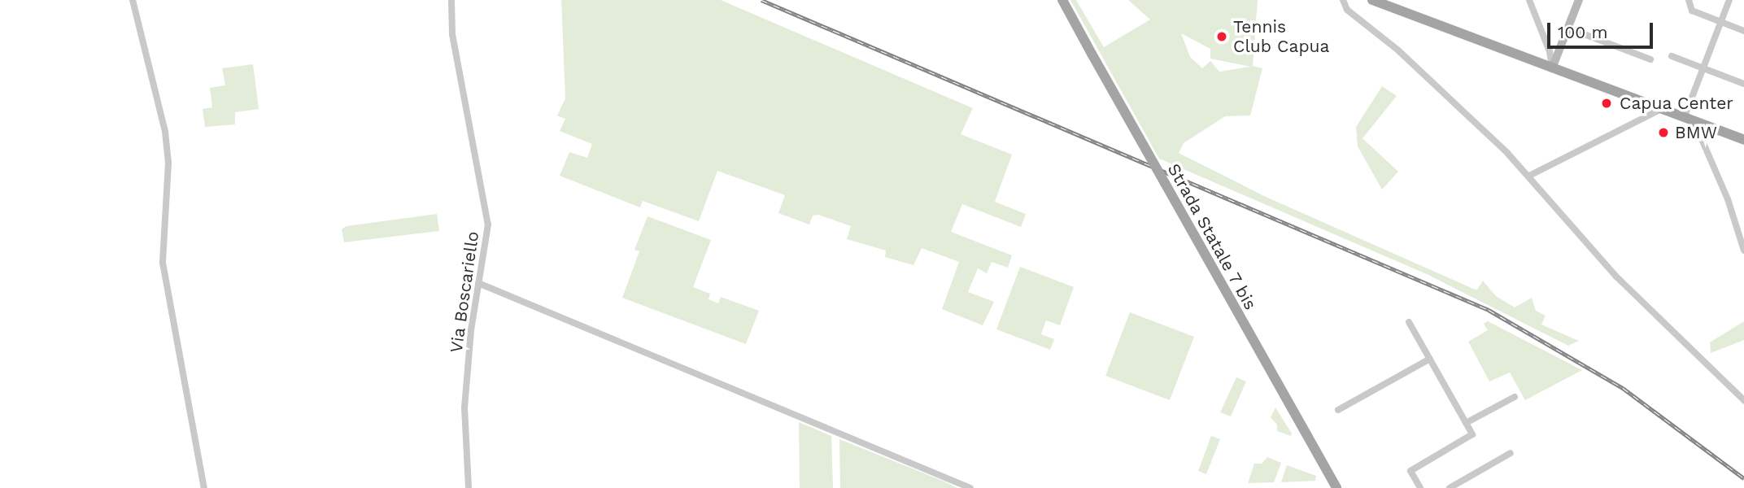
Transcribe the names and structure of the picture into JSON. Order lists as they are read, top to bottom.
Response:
{
  "streets": {
    "main road": ["Strada Statale 7 bis"],
    "street": ["Via Boscariello"]
  },
  "places": ["Tennis Club Capua", "Capua Center", "BMW"],
  "scale_bar": "100 m"
}
